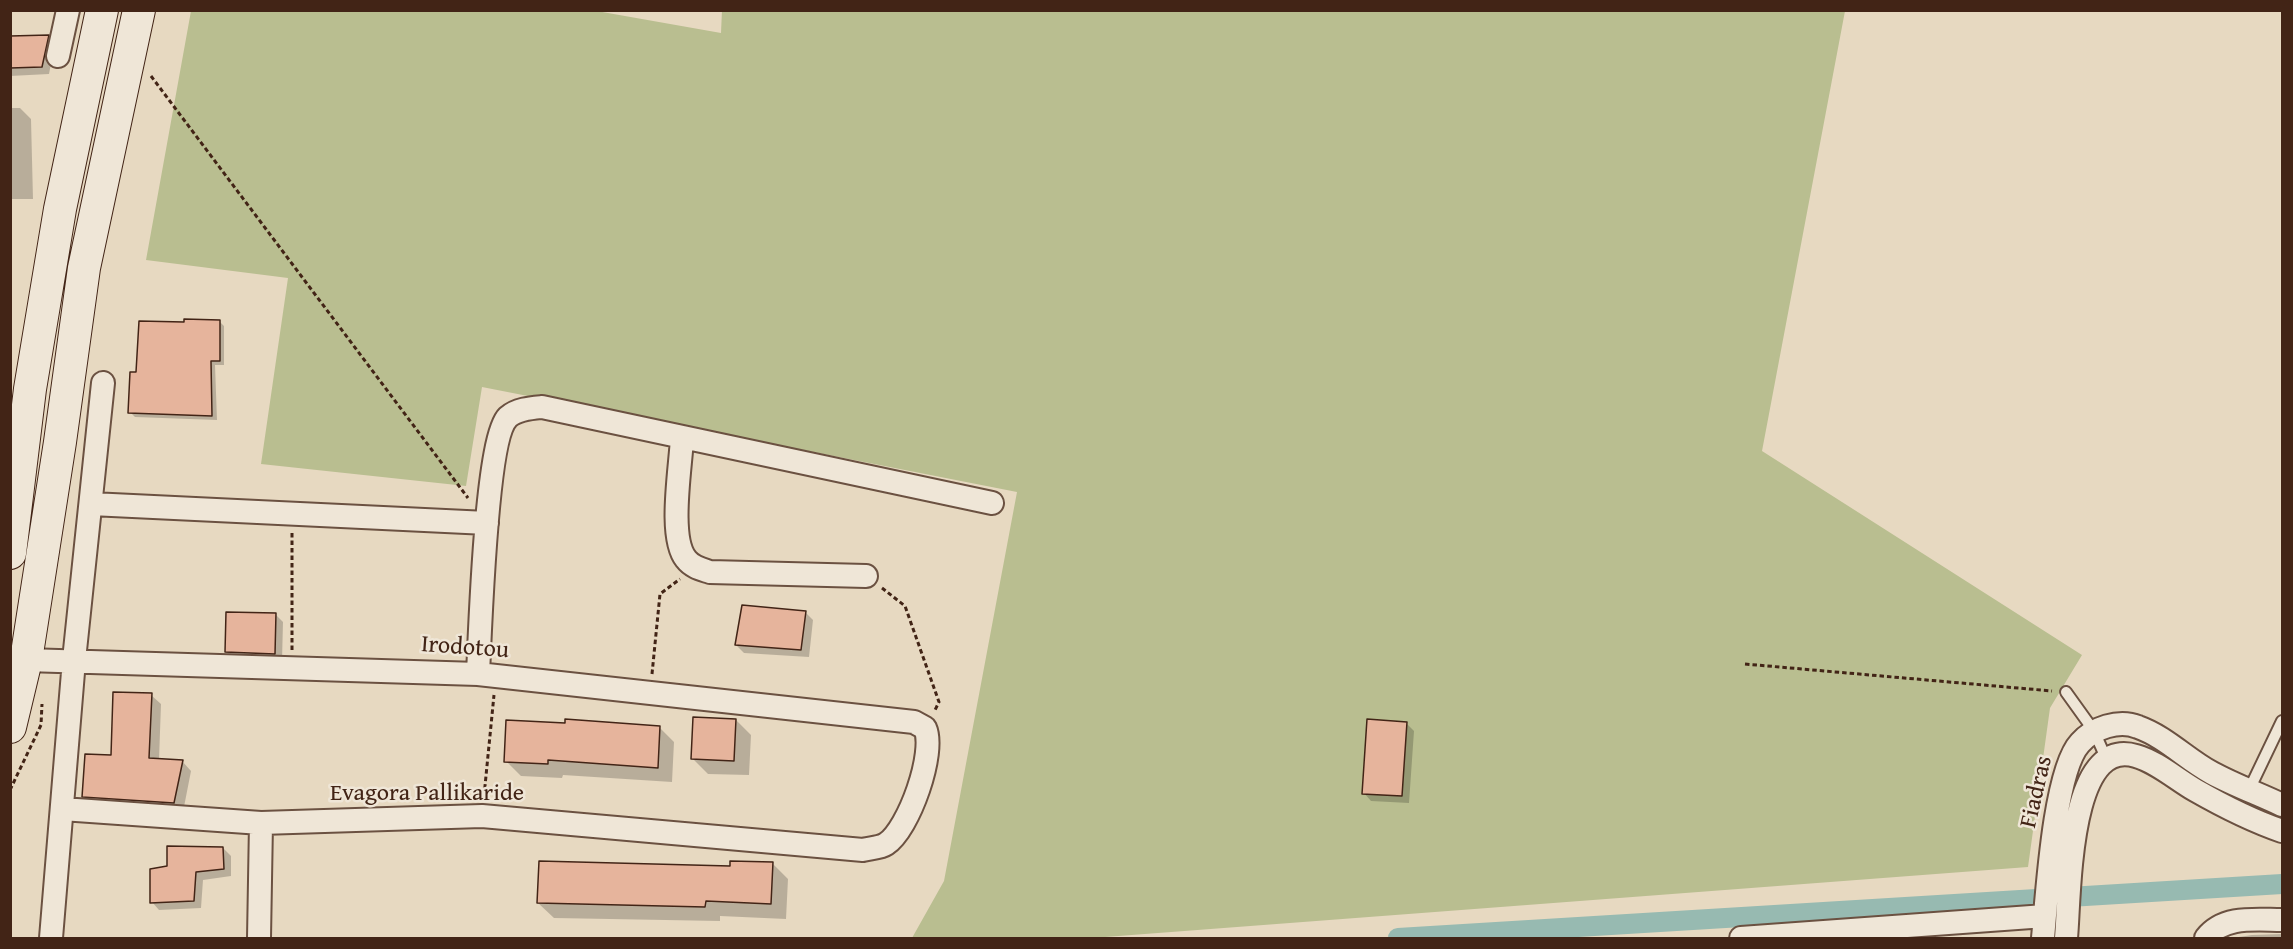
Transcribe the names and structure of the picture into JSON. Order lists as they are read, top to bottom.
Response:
{
  "streets": {
    "street": ["Irodotou", "Fiadras", "Evagora Pallikaride"]
  },
  "crossings": [
    ["Irodotou", "Evagora Pallikaride"]
  ]
}
